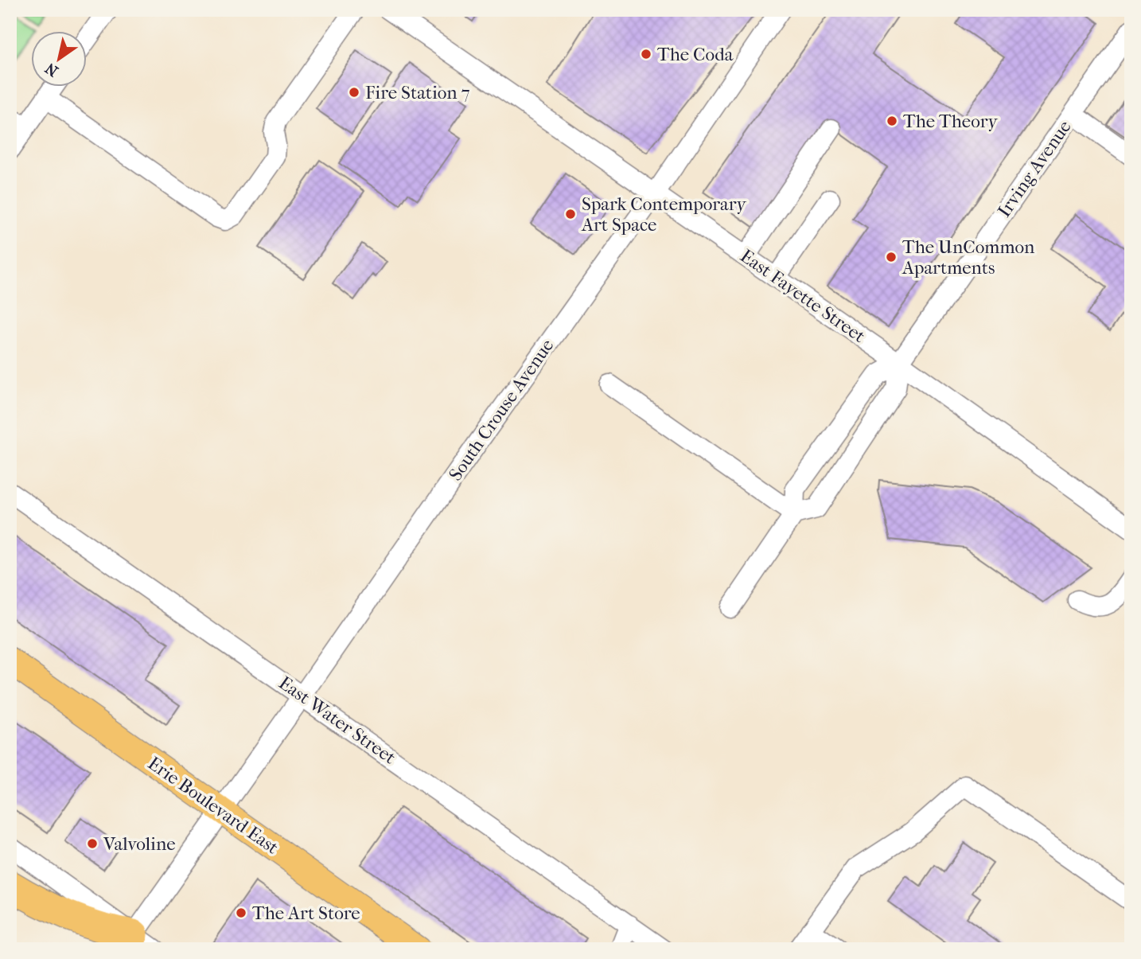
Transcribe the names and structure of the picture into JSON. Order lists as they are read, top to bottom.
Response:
{
  "streets": {
    "main road": ["Erie Boulevard East"],
    "street": [
      "Irving Avenue",
      "East Fayette Street",
      "South Crouse Avenue",
      "East Water Street"
    ]
  },
  "crossings": [
    ["Irving Avenue", "East Fayette Street"],
    ["East Fayette Street", "South Crouse Avenue"],
    ["South Crouse Avenue", "East Water Street"],
    ["South Crouse Avenue", "Erie Boulevard East"]
  ],
  "places": [
    "The Coda",
    "Fire Station 7",
    "The Theory",
    "Spark Contemporary Art Space",
    "The UnCommon Apartments",
    "Valvoline",
    "The Art Store"
  ],
  "north": "bottom left"
}
